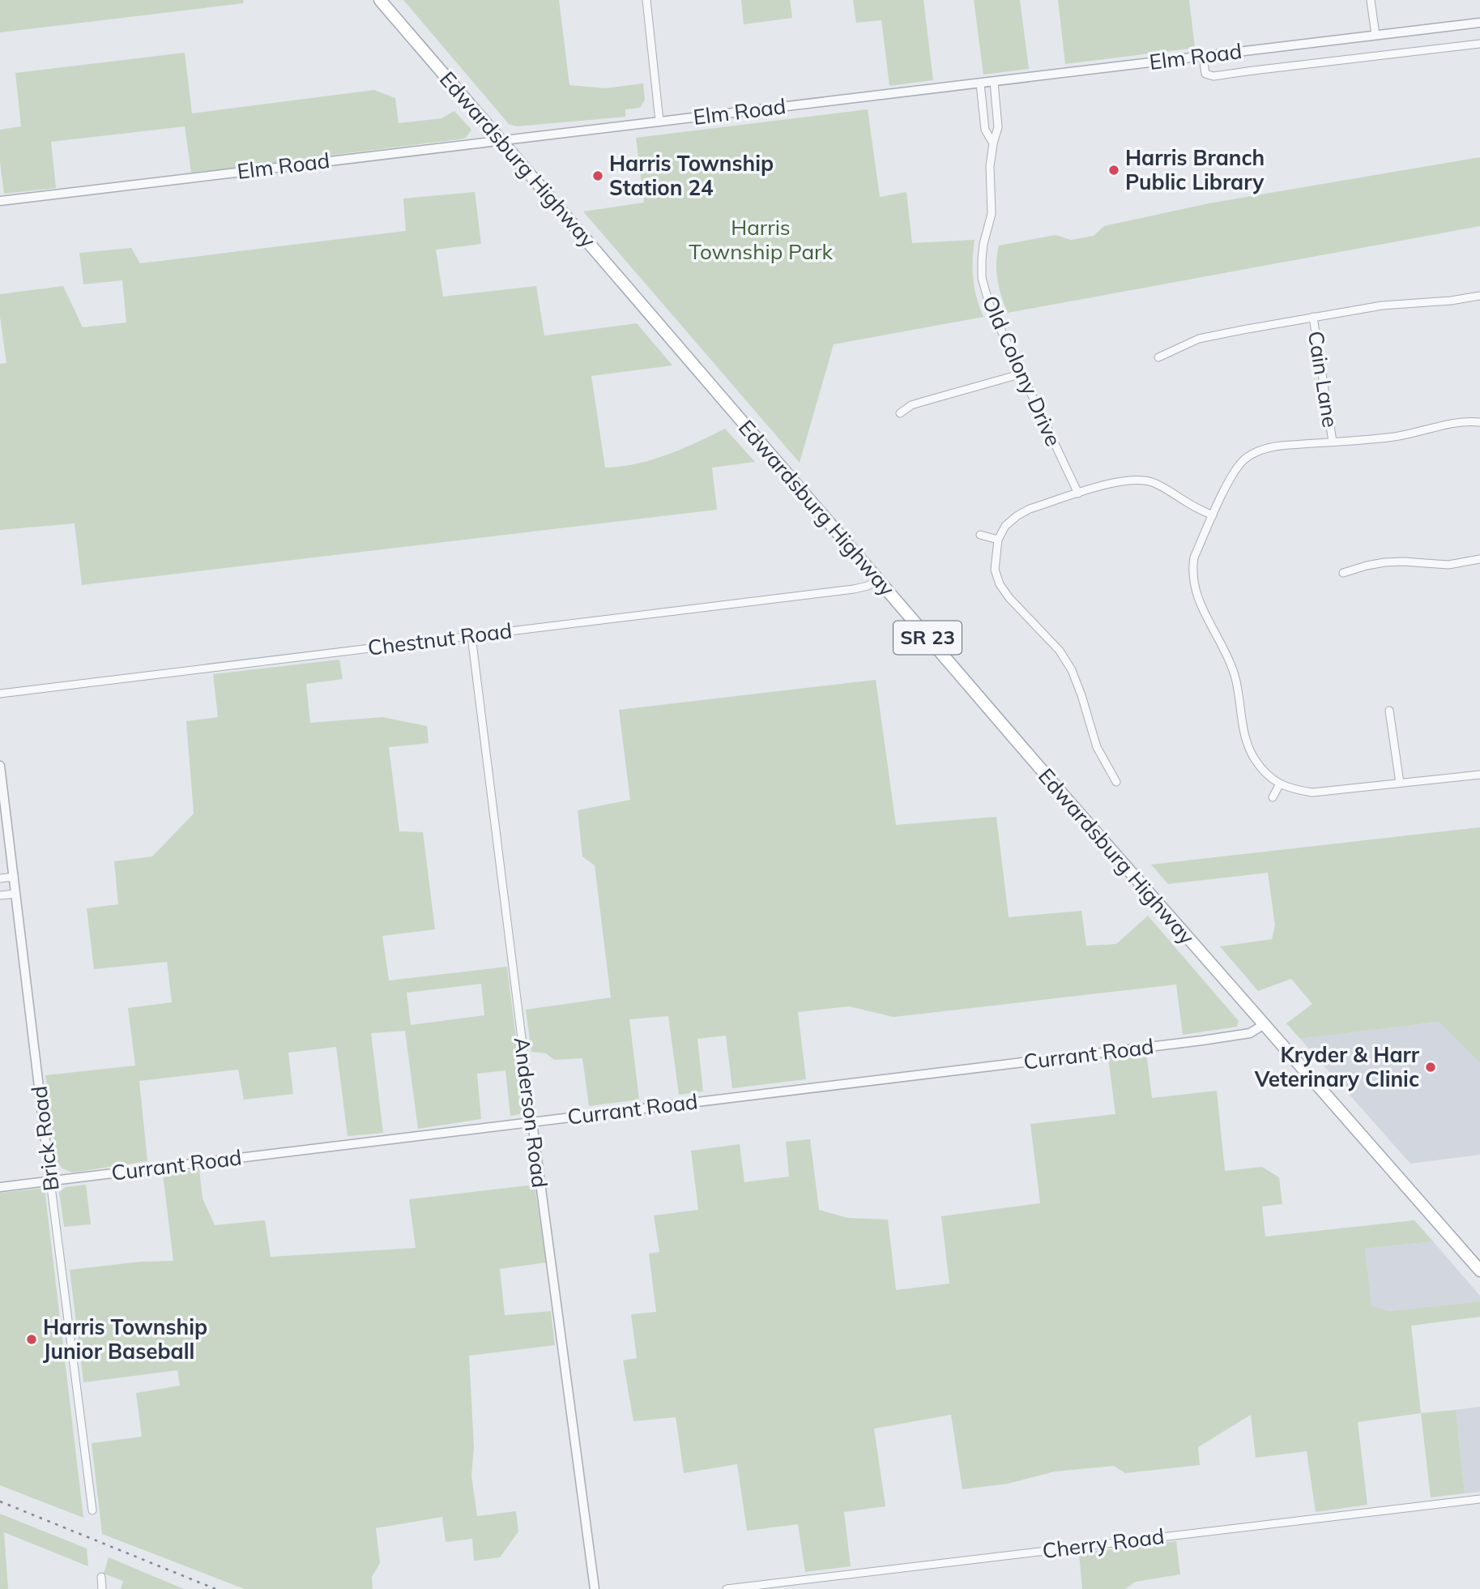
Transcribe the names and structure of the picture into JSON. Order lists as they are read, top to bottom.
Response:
{
  "streets": {
    "main road": ["Edwardsburg Highway", "SR 23"],
    "street": [
      "Elm Road",
      "Old Colony Drive",
      "Cain Lane",
      "Chestnut Road",
      "Currant Road",
      "Anderson Road",
      "Brick Road",
      "Cherry Road"
    ]
  },
  "crossings": [
    ["Elm Road", "Edwardsburg Highway"],
    ["Elm Road", "Old Colony Drive"],
    ["Edwardsburg Highway", "Chestnut Road"],
    ["Edwardsburg Highway", "Currant Road"],
    ["Chestnut Road", "Anderson Road"],
    ["Currant Road", "Anderson Road"],
    ["Currant Road", "Brick Road"]
  ],
  "parks": ["Harris Township Park"],
  "places": [
    "Harris Branch Public Library",
    "Harris Township Station 24",
    "Kryder & Harr Veterinary Clinic",
    "Harris Township Junior Baseball"
  ]
}
